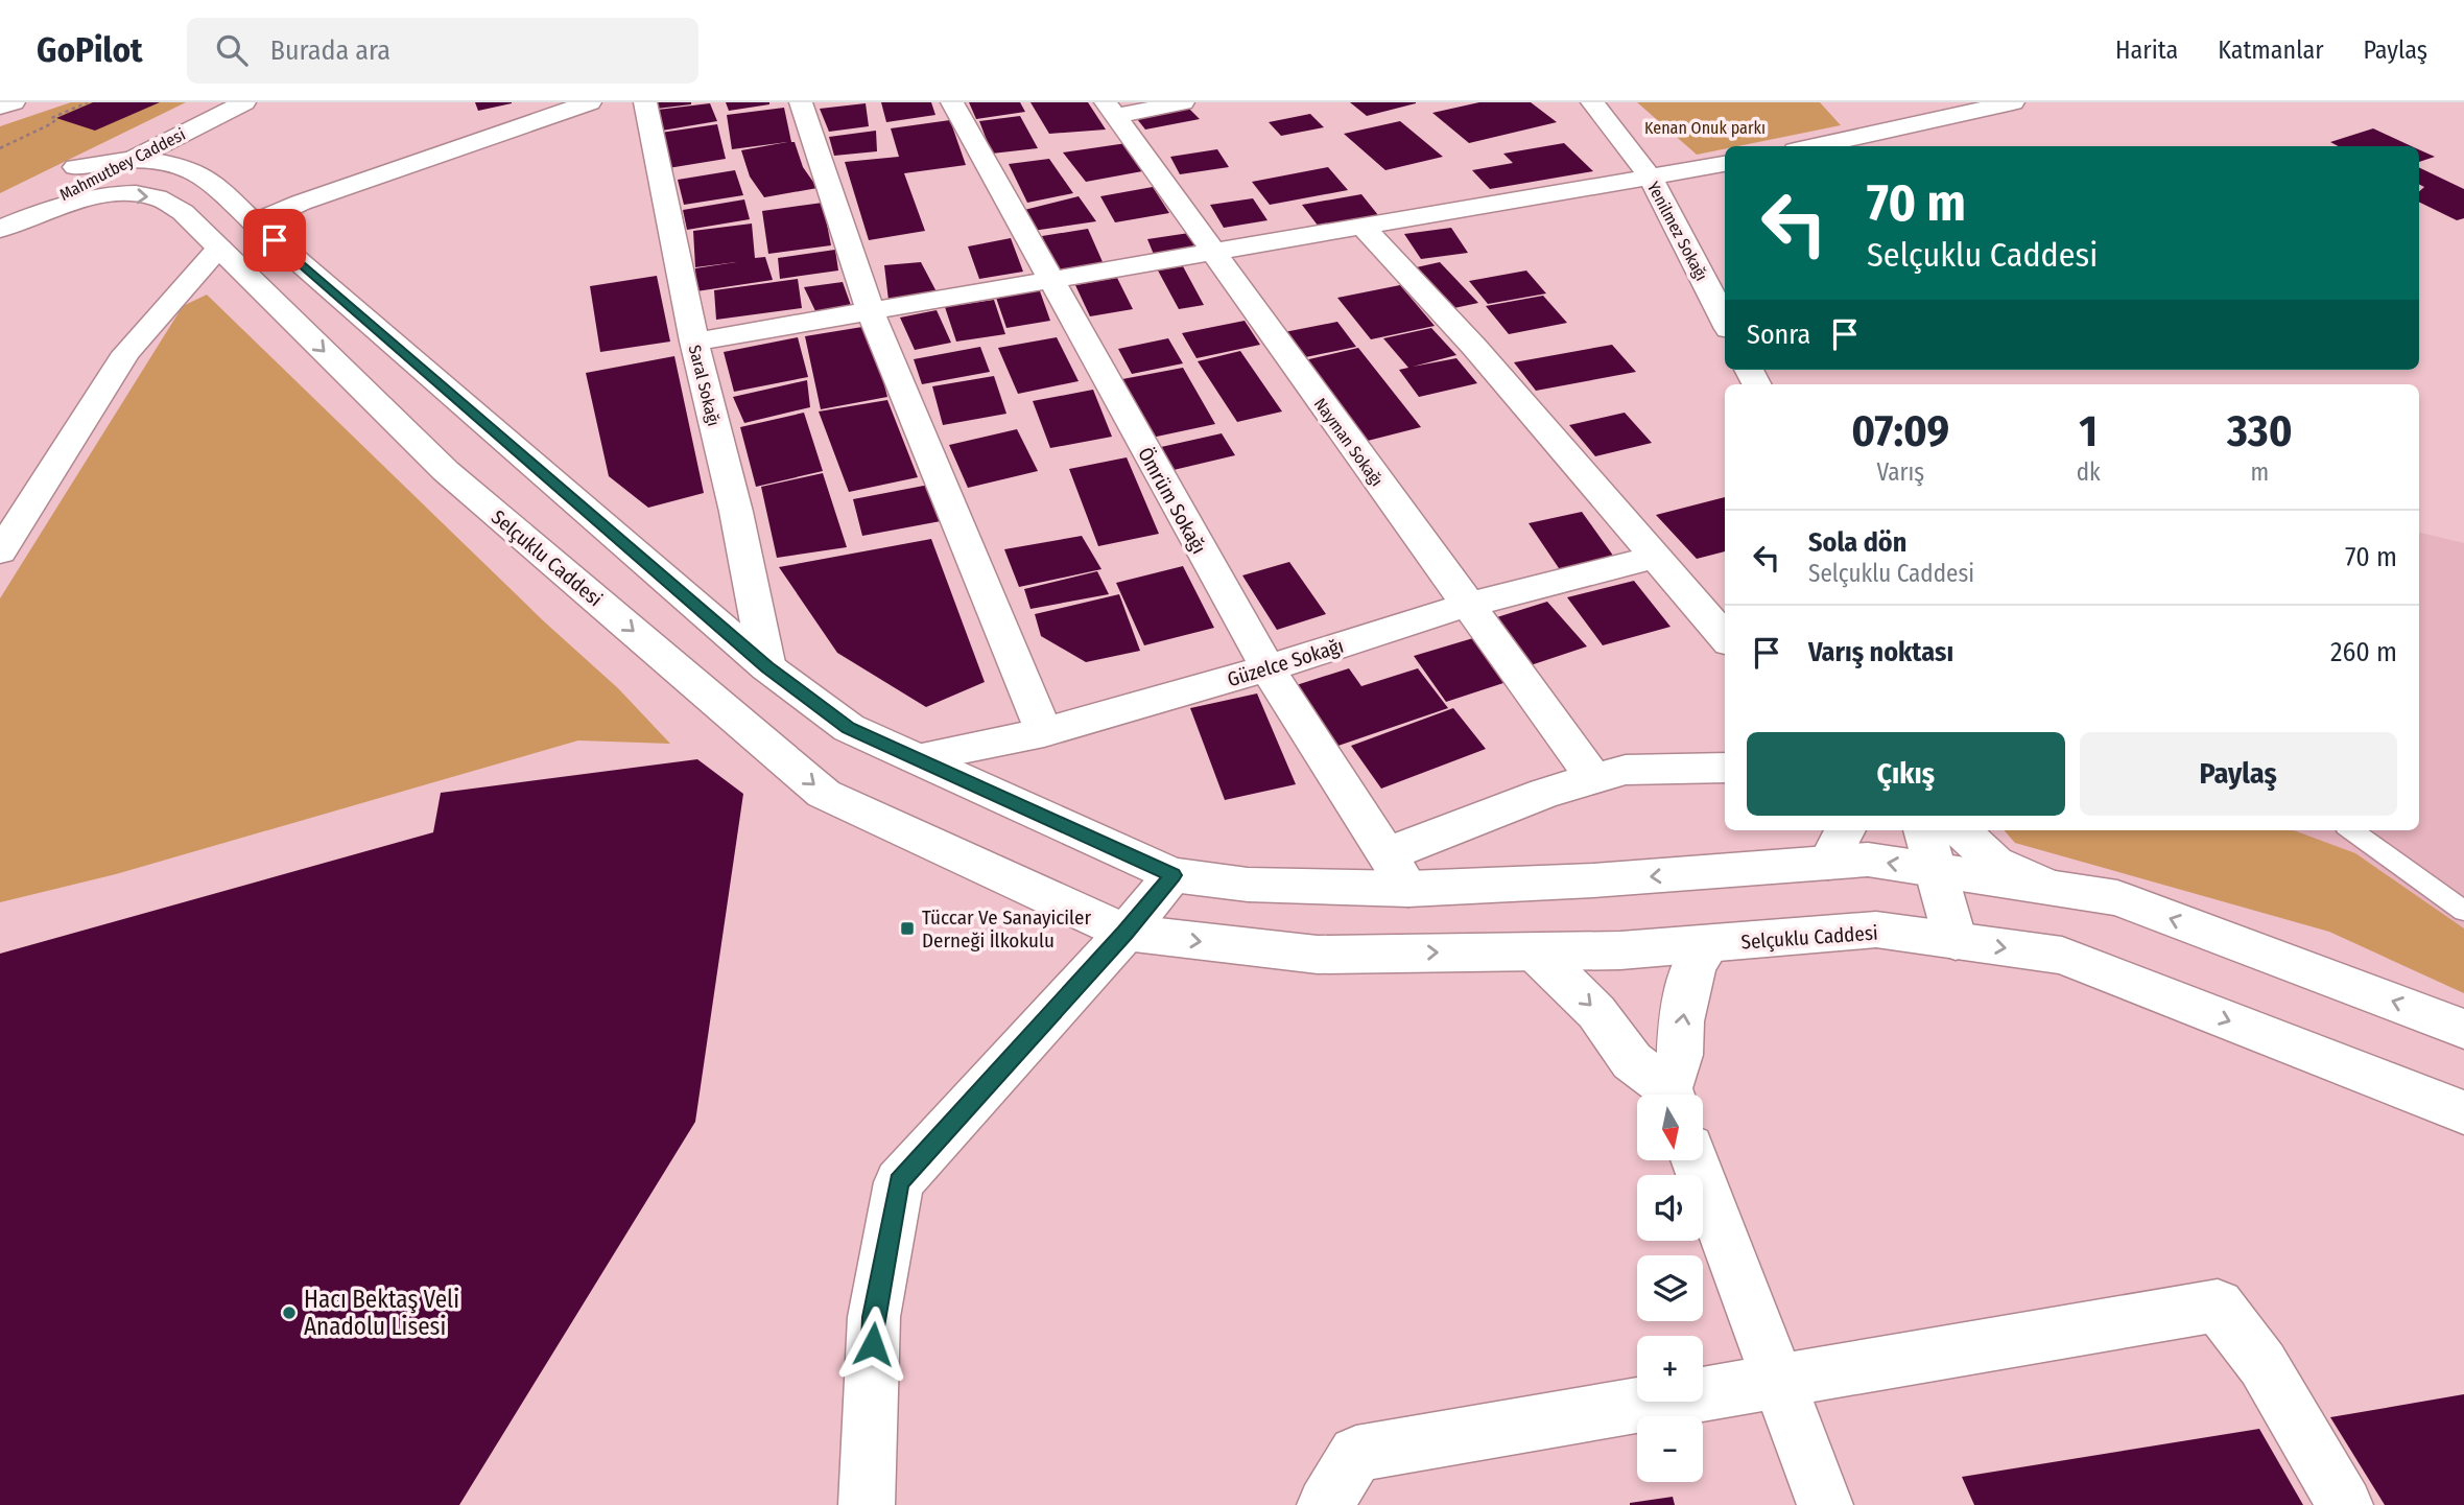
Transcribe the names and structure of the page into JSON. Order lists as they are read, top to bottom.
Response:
{
  "streets": {
    "street": [
      "Mahmutbey Caddesi",
      "Yenilmez Sokağı",
      "Saral Sokağı",
      "Nayman Sokağı",
      "Ömrüm Sokağı",
      "Selçuklu Caddesi",
      "Güzelce Sokağı"
    ]
  },
  "crossings": [
    ["Mahmutbey Caddesi", "Selçuklu Caddesi"],
    ["Nayman Sokağı", "Güzelce Sokağı"],
    ["Ömrüm Sokağı", "Güzelce Sokağı"]
  ],
  "parks": ["Kenan Onuk parkı"],
  "places": {
    "transit": ["Tüccar Ve Sanayiciler Derneği İlkokulu"],
    "other": ["Hacı Bektaş Veli Anadolu Lisesi"]
  },
  "north": "bottom",
  "page": {
    "header": "GoPilot",
    "search": "Burada ara",
    "nav": ["Harita", "Katmanlar", "Paylaş"],
    "turn": ["70 m", "Selçuklu Caddesi"],
    "then": "Sonra",
    "eta": [
      "07:09",
      "Varış",
      "1",
      "dk",
      "330",
      "m"
    ],
    "list": [
      {
        "name": "Sola dön",
        "note": "Selçuklu Caddesi",
        "value": "70 m"
      },
      {
        "name": "Varış noktası",
        "value": "260 m"
      }
    ],
    "buttons": ["Çıkış", "Paylaş"],
    "map_buttons": ["+", "−"]
  }
}
